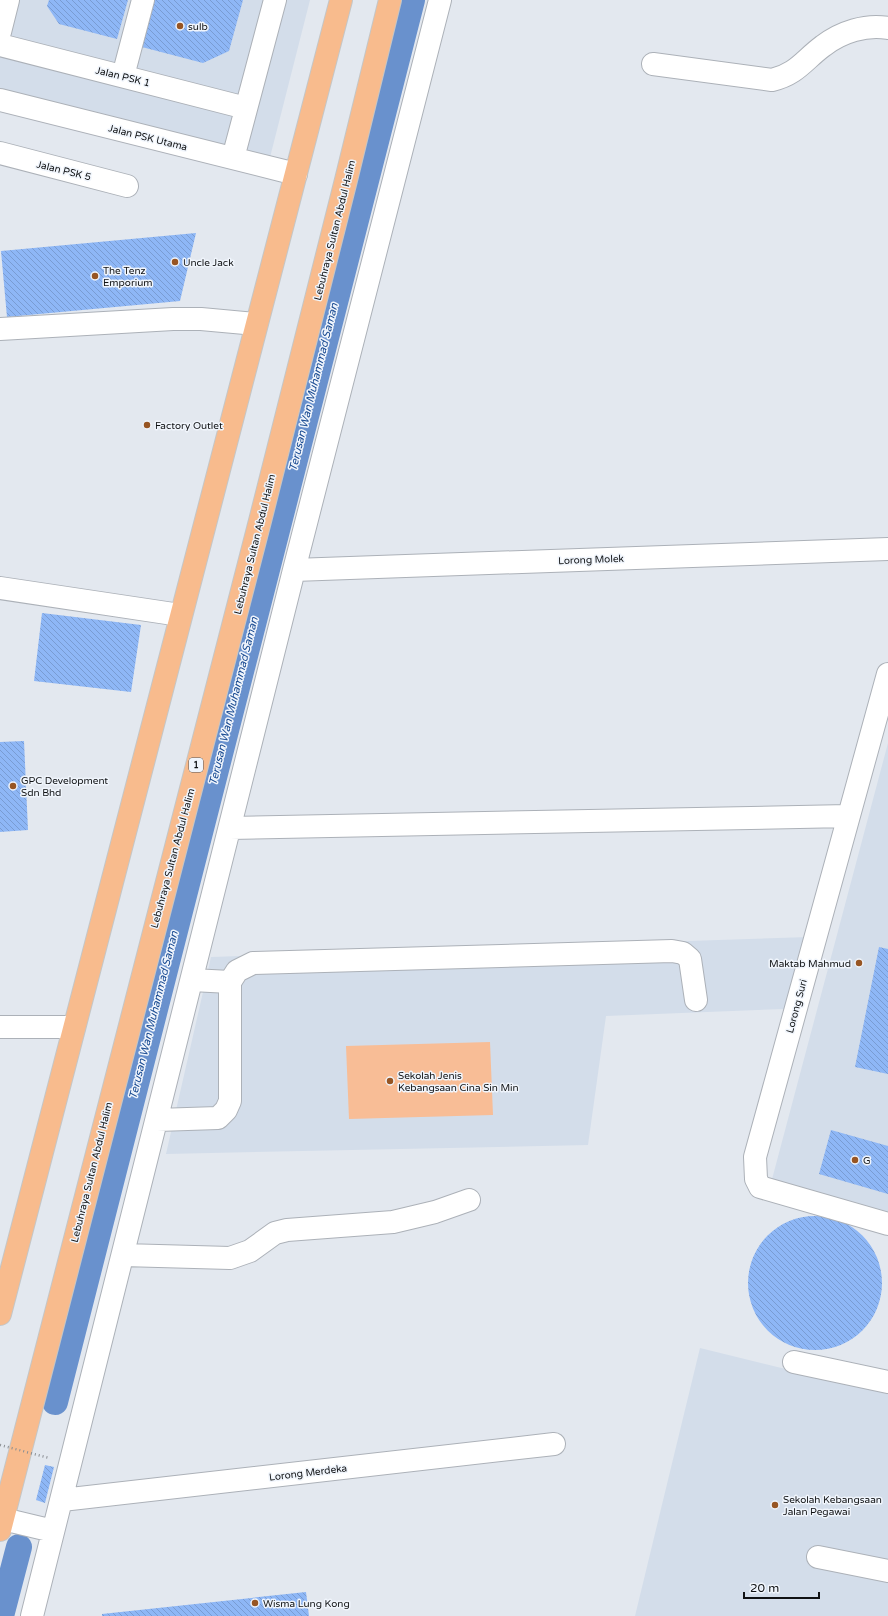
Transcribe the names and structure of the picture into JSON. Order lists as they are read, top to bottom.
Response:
{
  "streets": {
    "main road": ["Lebuhraya Sultan Abdul Halim", "1"],
    "street": [
      "Jalan PSK 1",
      "Jalan PSK Utama",
      "Jalan PSK 5",
      "Lorong Molek",
      "Lorong Suri",
      "Lorong Merdeka"
    ]
  },
  "water": ["Terusan Wan Muhammad Saman"],
  "places": [
    "sulb",
    "Uncle Jack",
    "The Tenz Emporium",
    "Factory Outlet",
    "GPC Development Sdn Bhd",
    "Maktab Mahmud",
    "Sekolah Jenis Kebangsaan Cina Sin Min",
    "G",
    "Sekolah Kebangsaan Jalan Pegawai",
    "Wisma Lung Kong"
  ],
  "scale_bar": "20 m"
}
